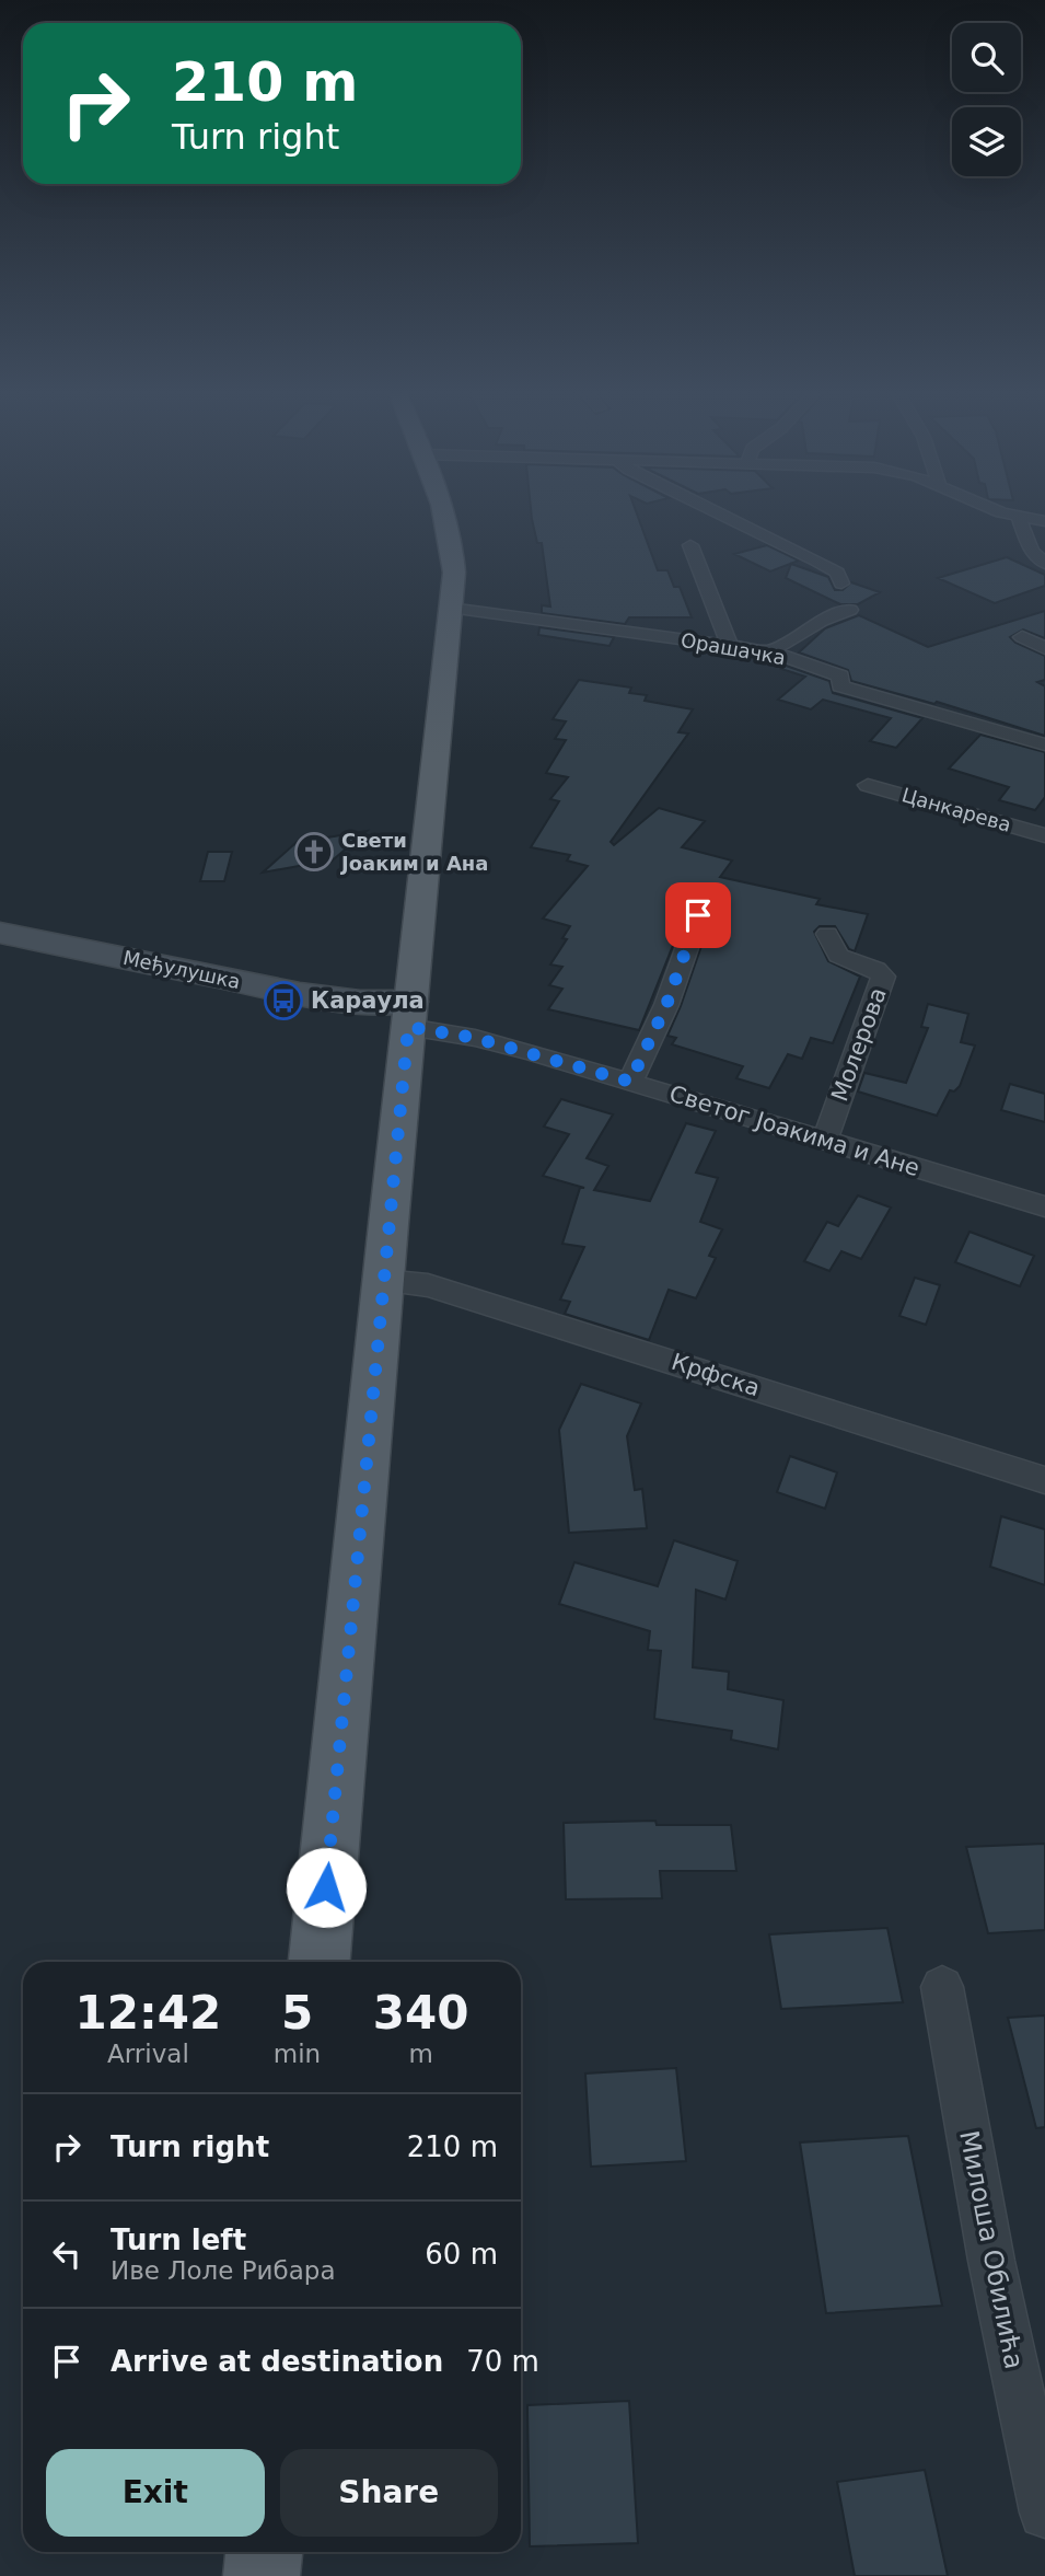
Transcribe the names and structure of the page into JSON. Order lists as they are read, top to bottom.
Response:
{
  "streets": {
    "street": [
      "Орашачка",
      "Цанкарева",
      "Међулушка",
      "Молерова",
      "Светог Јоакима и Ане",
      "Крфска",
      "Милоша Обилића"
    ]
  },
  "crossings": [
    ["Међулушка", "Светог Јоакима и Ане"],
    ["Молерова", "Светог Јоакима и Ане"]
  ],
  "places": {
    "church": ["Свети Јоаким и Ана"],
    "bus stop": ["Караула"]
  },
  "page": {
    "turn": ["210 m", "Turn right"],
    "eta": [
      "12:42",
      "Arrival",
      "5",
      "min",
      "340",
      "m"
    ],
    "list": [
      {
        "name": "Turn right",
        "value": "210 m"
      },
      {
        "name": "Turn left",
        "note": "Иве Лоле Рибара",
        "value": "60 m"
      },
      {
        "name": "Arrive at destination",
        "value": "70 m"
      }
    ],
    "buttons": ["Exit", "Share"]
  }
}
